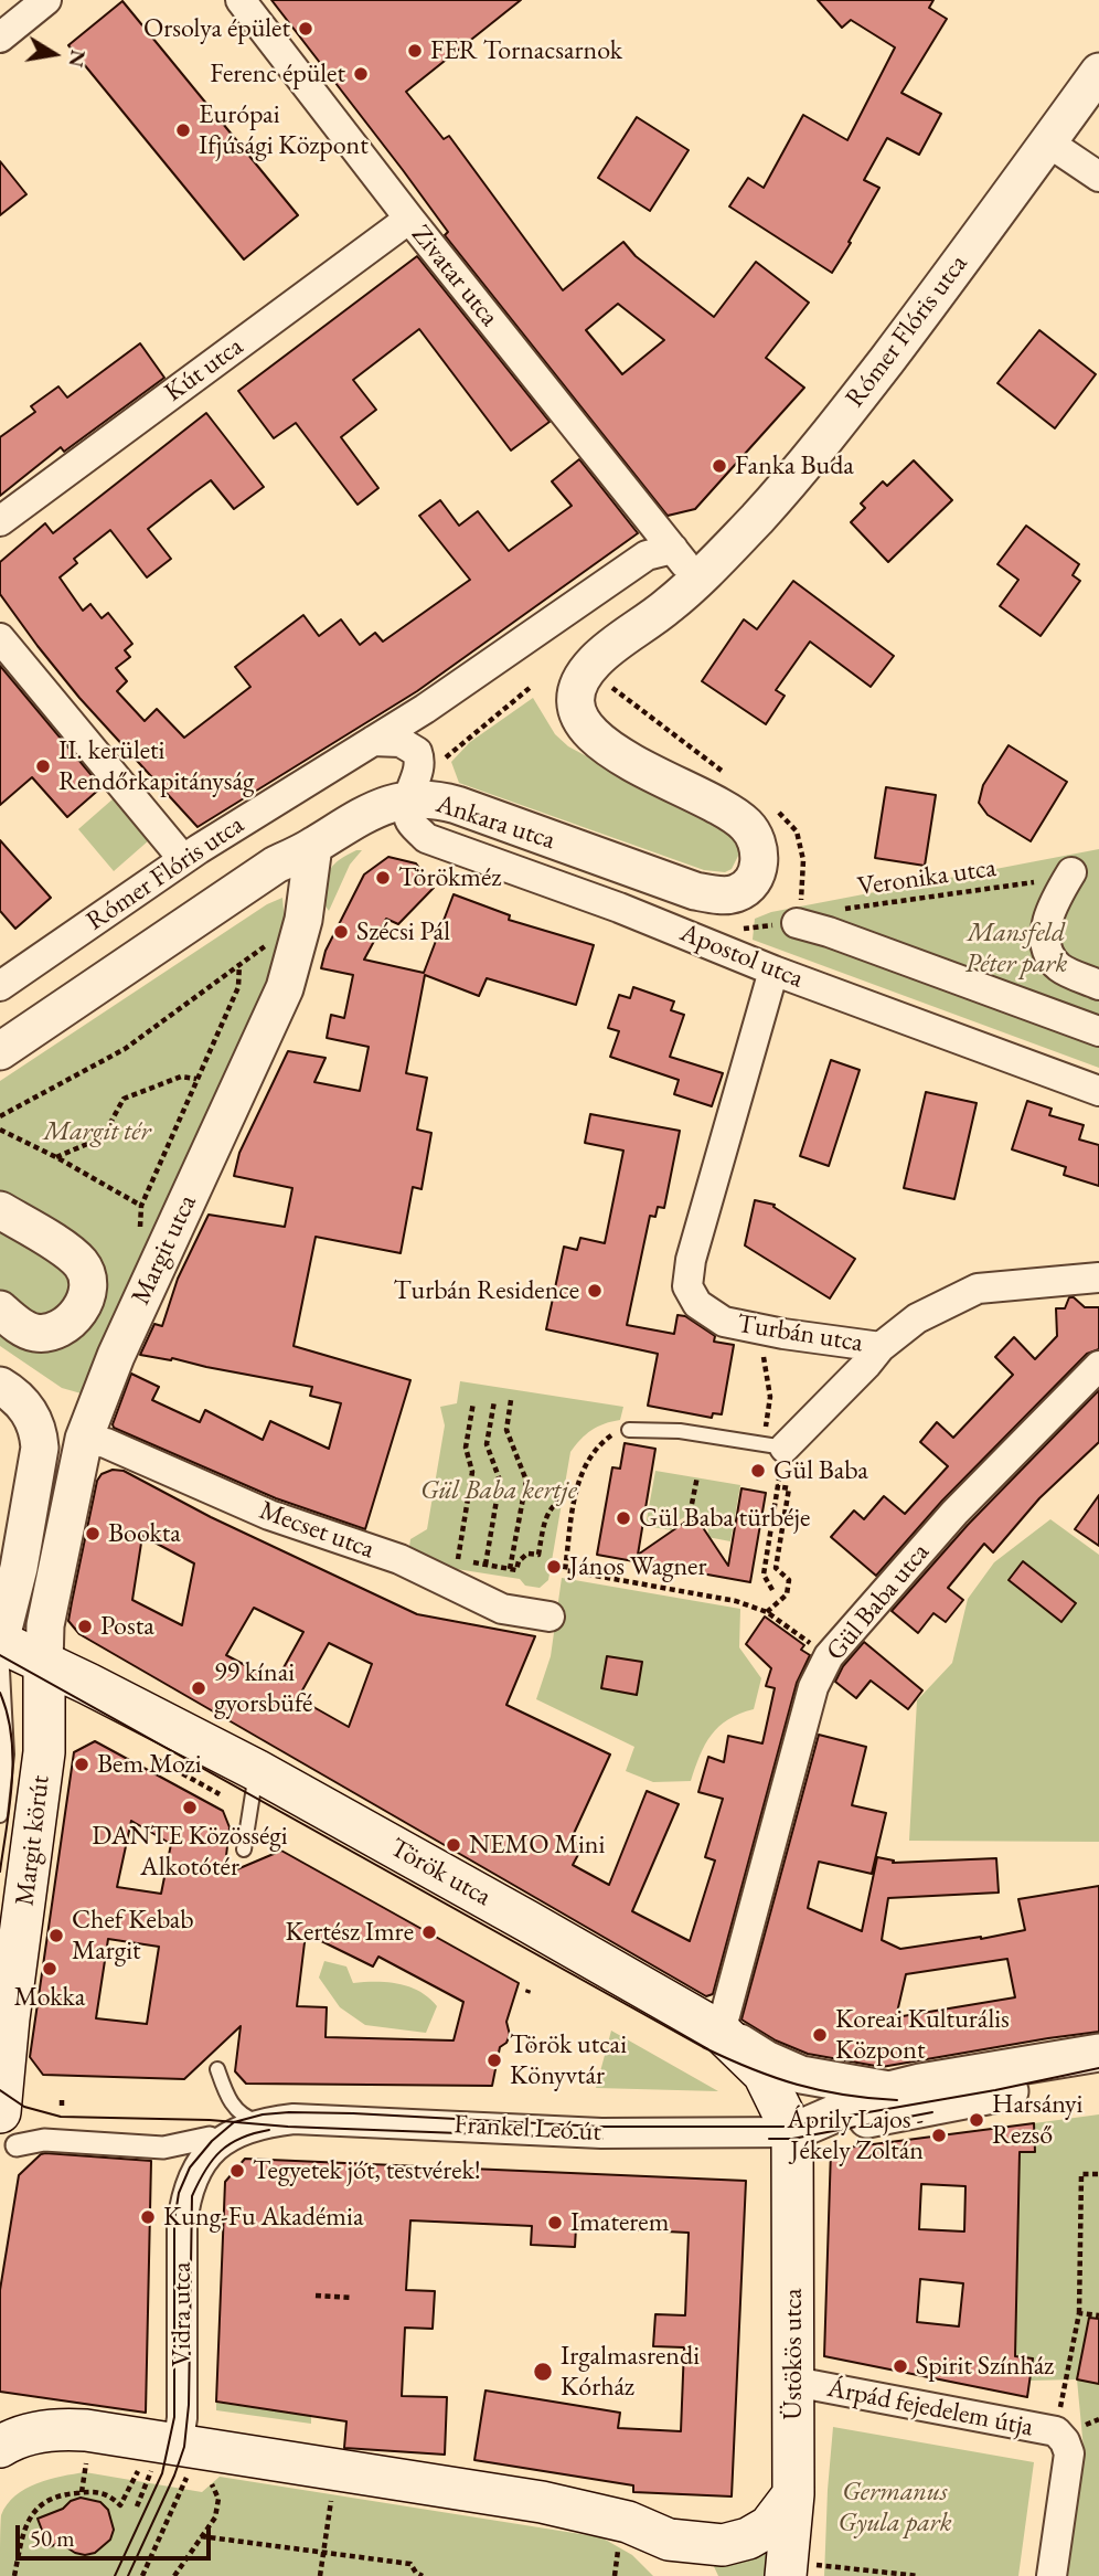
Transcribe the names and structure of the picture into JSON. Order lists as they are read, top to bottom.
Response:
{
  "streets": {
    "main road": ["Margit körút", "Török utca", "Üstökös utca"],
    "street": [
      "Zivatar utca",
      "Rómer Flóris utca",
      "Kút utca",
      "Ankara utca",
      "Apostol utca",
      "Margit utca",
      "Turbán utca",
      "Mecset utca",
      "Gül Baba utca",
      "Frankel Leó út",
      "Vidra utca",
      "Árpád fejedelem útja"
    ],
    "path": ["Veronika utca"]
  },
  "crossings": [
    ["Zivatar utca", "Rómer Flóris utca"],
    ["Zivatar utca", "Kút utca"],
    ["Rómer Flóris utca", "Ankara utca"],
    ["Ankara utca", "Apostol utca"],
    ["Ankara utca", "Margit utca"],
    ["Apostol utca", "Turbán utca"],
    ["Margit utca", "Mecset utca"],
    ["Margit utca", "Margit körút"],
    ["Margit utca", "Török utca"],
    ["Gül Baba utca", "Török utca"],
    ["Gül Baba utca", "Frankel Leó út"],
    ["Margit körút", "Török utca"],
    ["Margit körút", "Frankel Leó út"],
    ["Török utca", "Frankel Leó út"],
    ["Török utca", "Üstökös utca"],
    ["Frankel Leó út", "Vidra utca"],
    ["Frankel Leó út", "Üstökös utca"],
    ["Üstökös utca", "Árpád fejedelem útja"]
  ],
  "parks": [
    "Mansfeld Péter park",
    "Margit tér",
    "Gül Baba kertje",
    "Germanus Gyula park"
  ],
  "places": [
    "Orsolya épület",
    "FER Tornacsarnok",
    "Ferenc épület",
    "Európai Ifjúsági Központ",
    "Fanka Buda",
    "II. kerületi Rendőrkapitányság",
    "Törökméz",
    "Szécsi Pál",
    "Turbán Residence",
    "Gül Baba",
    "Gül Baba türbéje",
    "Bookta",
    "János Wagner",
    "Posta",
    "99 kínai gyorsbüfé",
    "Bem Mozi",
    "DANTE Közösségi Alkotótér",
    "NEMO Mini",
    "Kertész Imre",
    "Chef Kebab Margit",
    "Mokka",
    "Koreai Kulturális Központ",
    "Török utcai Könyvtár",
    "Harsányi Rezső",
    "Áprily Lajos - Jékely Zoltán",
    "Tegyetek jót, testvérek!",
    "Kung-Fu Akadémia",
    "Imaterem",
    "Spirit Színház",
    "Irgalmasrendi Kórház"
  ],
  "scale_bar": "50 m",
  "north": "right"
}
